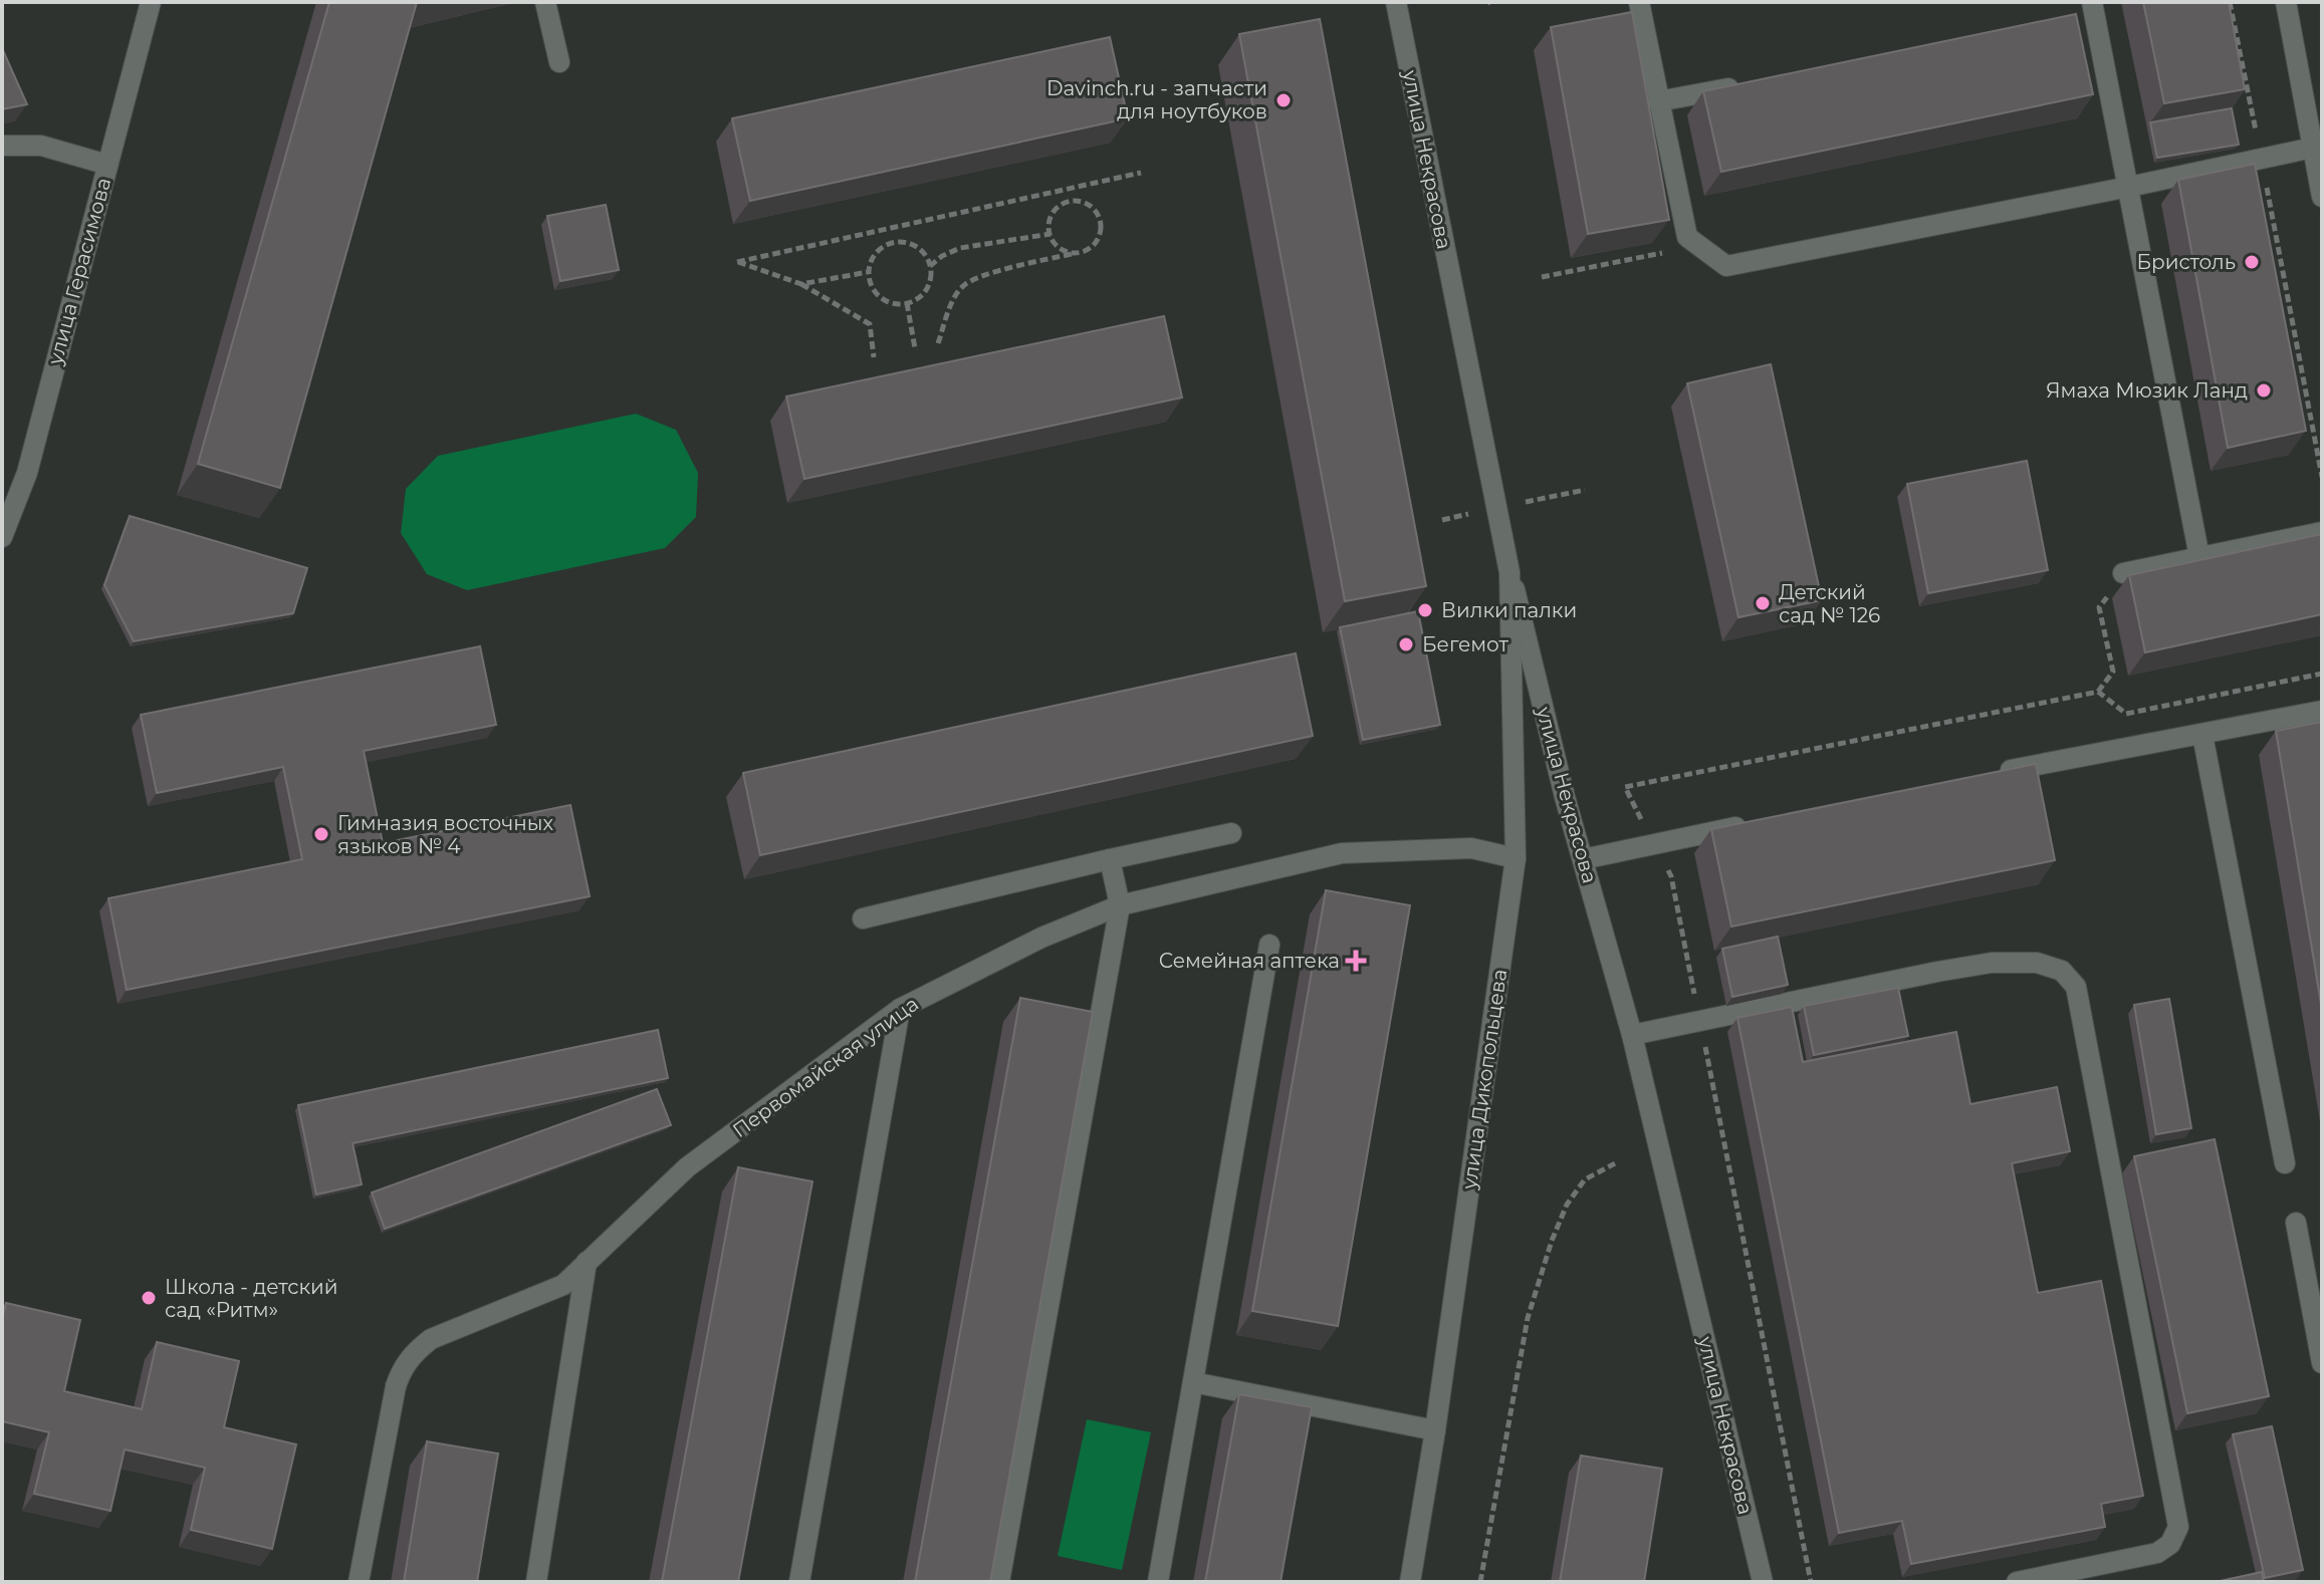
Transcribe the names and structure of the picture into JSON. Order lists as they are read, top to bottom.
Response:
{
  "streets": {
    "street": [
      "улица Некрасова",
      "улица Герасимова",
      "Первомайская улица",
      "улица Дикопольцева"
    ]
  },
  "crossings": [
    ["улица Некрасова", "улица Дикопольцева"],
    ["Первомайская улица", "улица Дикопольцева"]
  ],
  "places": {
    "other": [
      "Davinch.ru - запчасти для ноутбуков",
      "Бристоль",
      "Ямаха Мюзик Ланд",
      "Детский сад № 126",
      "Вилки палки",
      "Бегемот",
      "Гимназия восточных языков № 4",
      "Школа - детский сад «Ритм»"
    ],
    "health": ["Семейная аптека"]
  }
}
